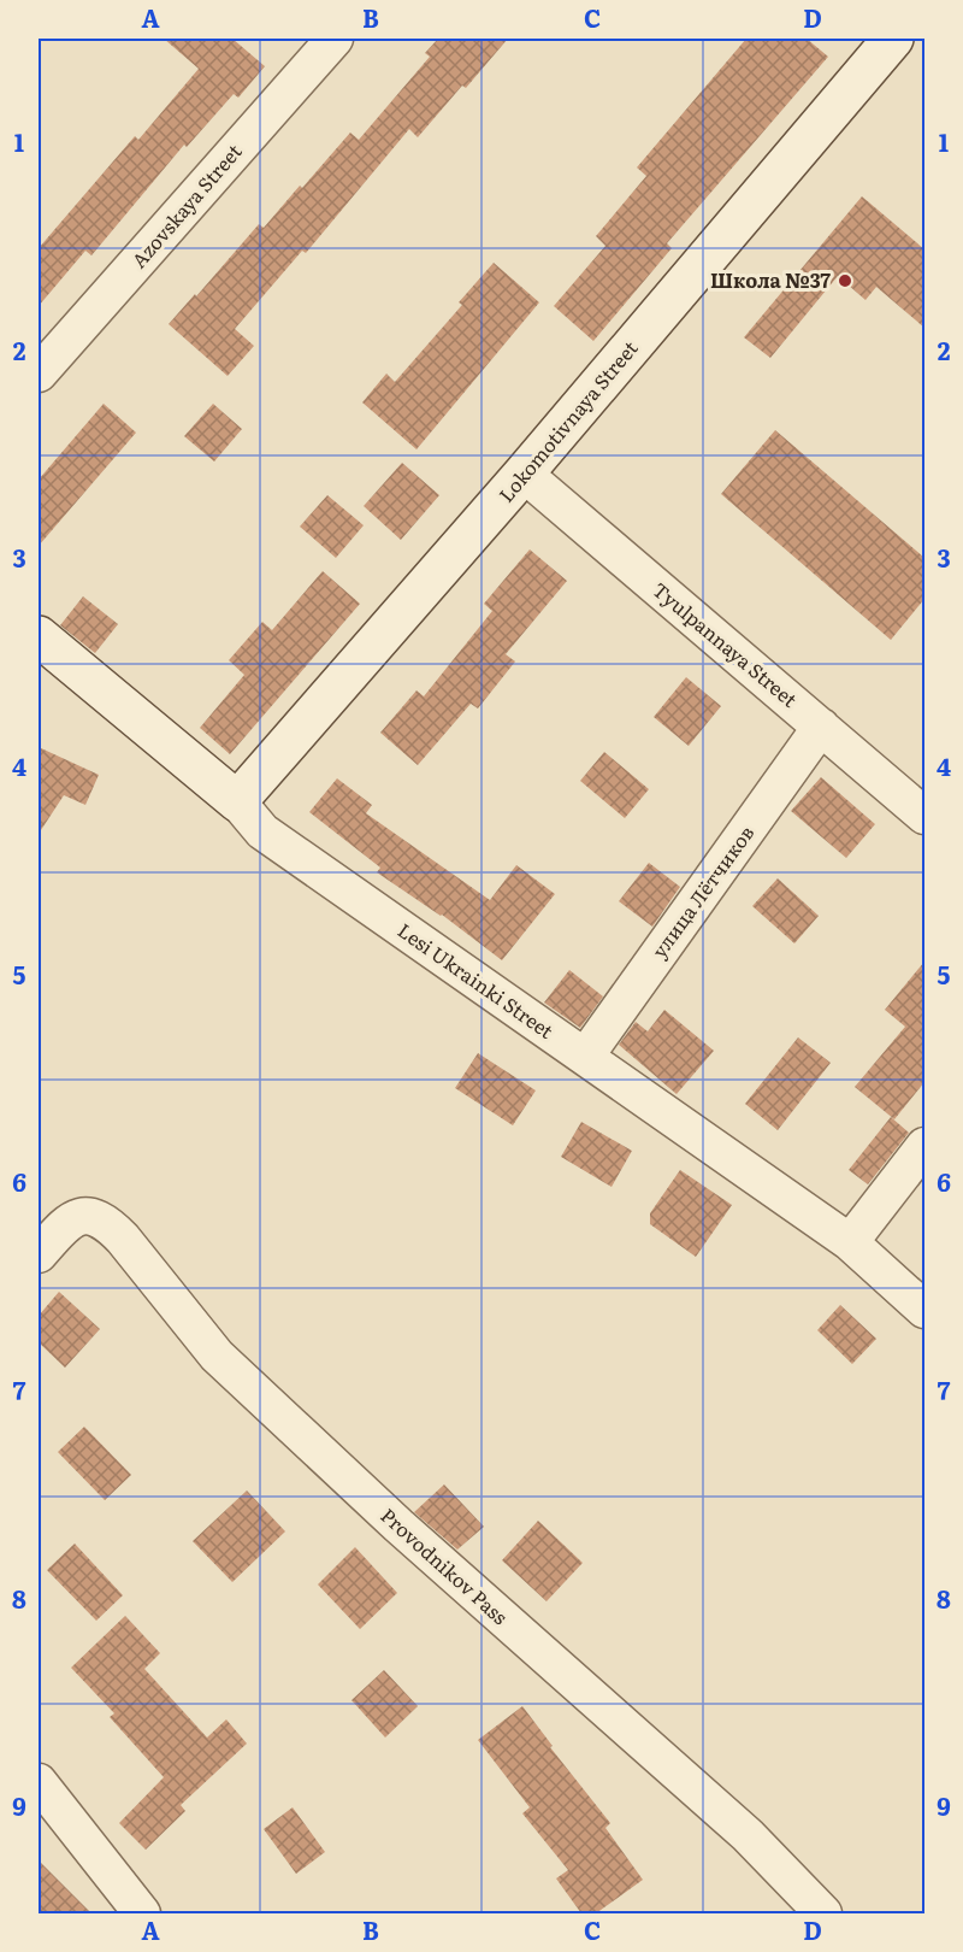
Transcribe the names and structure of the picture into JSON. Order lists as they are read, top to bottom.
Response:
{
  "streets": {
    "main road": ["Lokomotivnaya Street", "Lesi Ukrainki Street"],
    "street": [
      "Azovskaya Street",
      "Tyulpannaya Street",
      "улица Лётчиков",
      "Provodnikov Pass"
    ]
  },
  "crossings": [
    ["Lokomotivnaya Street", "Tyulpannaya Street"],
    ["Lokomotivnaya Street", "Lesi Ukrainki Street"],
    ["Tyulpannaya Street", "улица Лётчиков"],
    ["улица Лётчиков", "Lesi Ukrainki Street"]
  ],
  "places": ["Школа №37"],
  "grid": {
    "columns": [
      "A",
      "B",
      "C",
      "D"
    ],
    "rows": [
      "1",
      "2",
      "3",
      "4",
      "5",
      "6",
      "7",
      "8",
      "9"
    ]
  }
}
